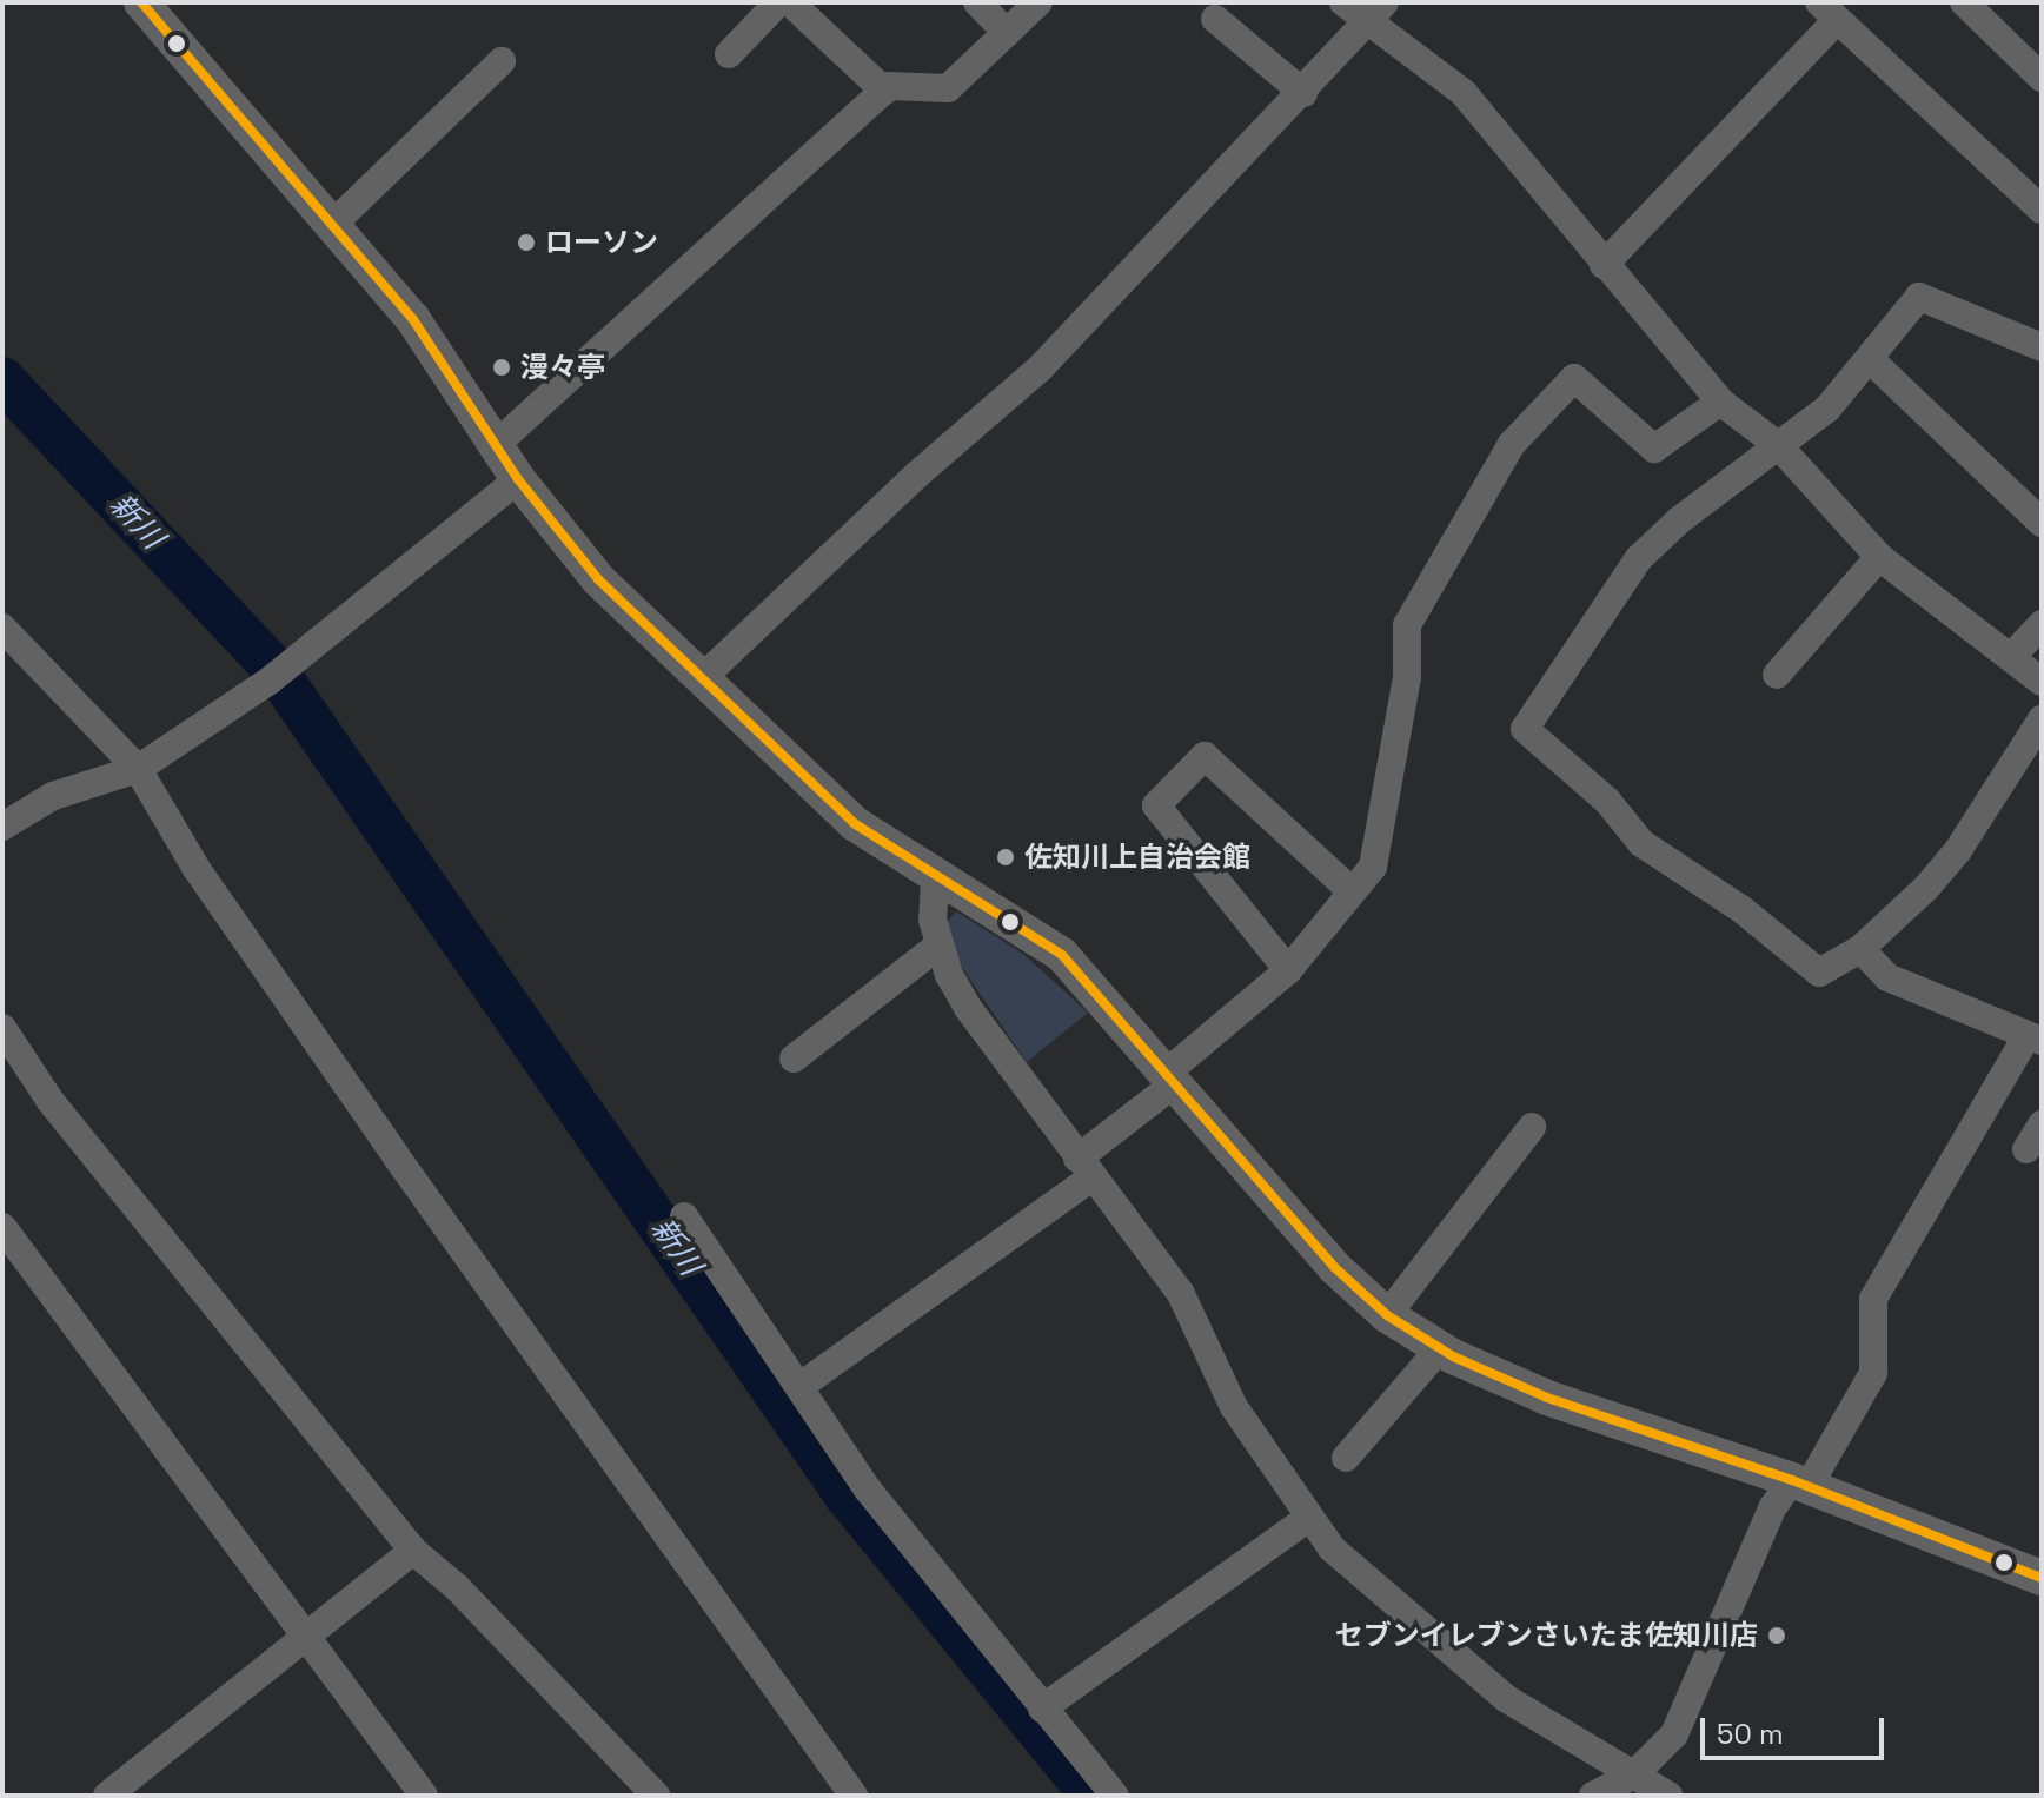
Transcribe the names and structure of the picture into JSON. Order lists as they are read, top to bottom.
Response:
{
  "water": ["新川"],
  "places": [
    "ローソン",
    "漫々亭",
    "佐知川上自治会館",
    "セブンイレブンさいたま佐知川店"
  ],
  "scale_bar": "50 m"
}
